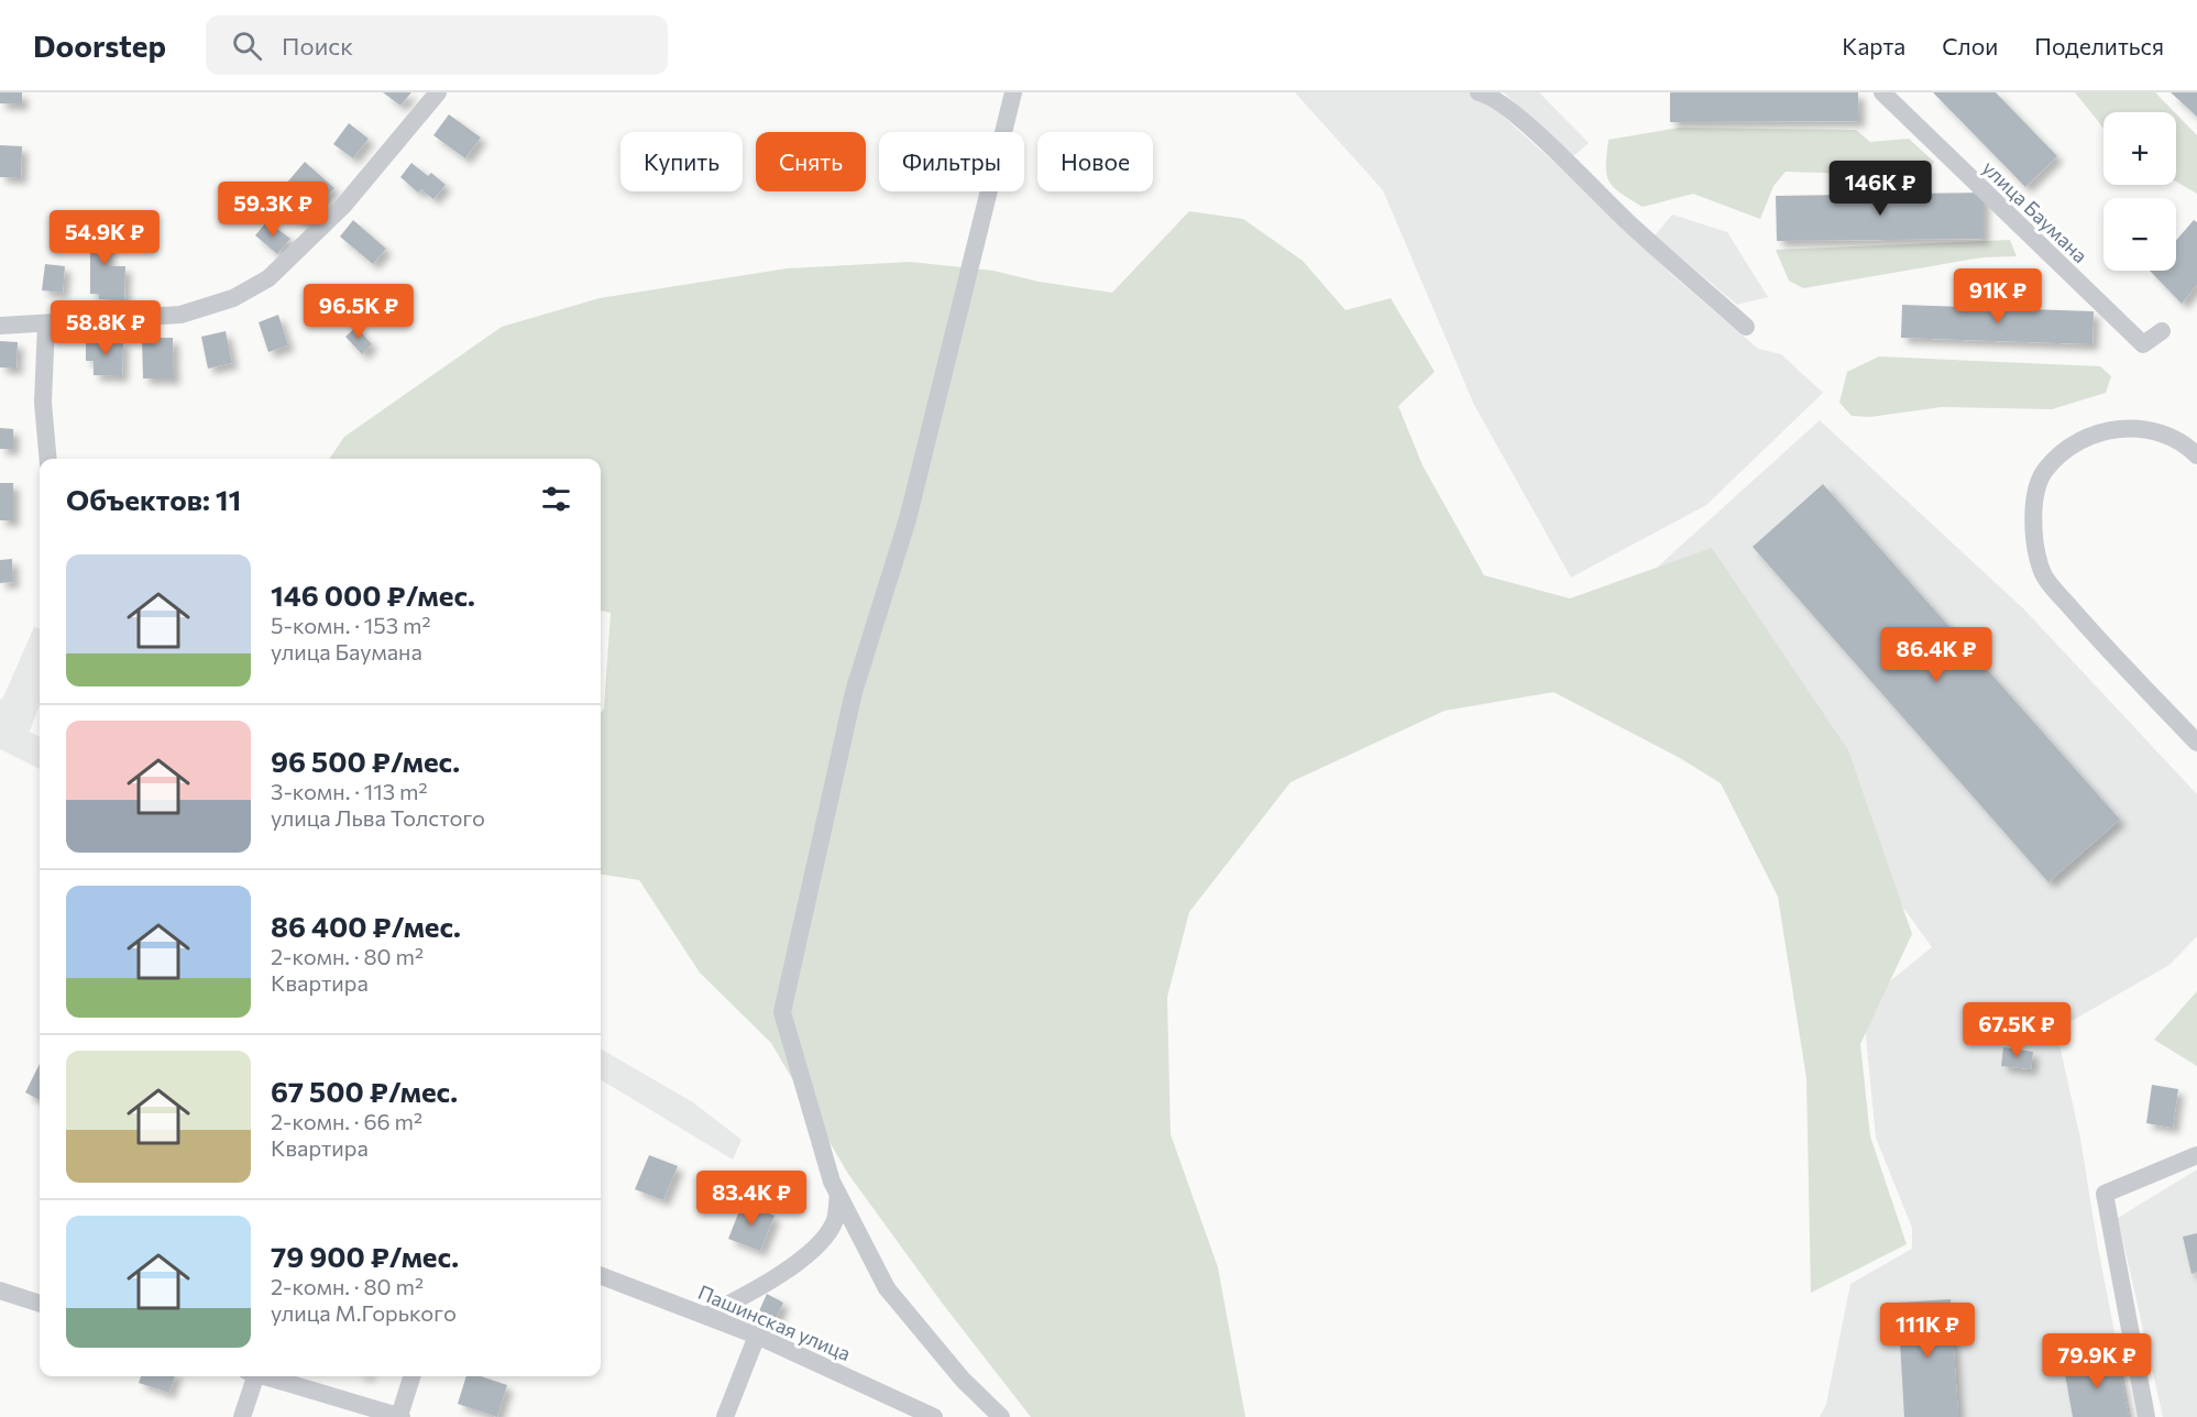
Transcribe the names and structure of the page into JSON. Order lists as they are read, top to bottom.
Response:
{
  "streets": {
    "street": ["улица Баумана", "Пашинская улица"]
  },
  "page": {
    "header": "Doorstep",
    "search": "Поиск",
    "nav": ["Карта", "Слои", "Поделиться"],
    "map_buttons": ["+", "−"],
    "chip": [
      "Купить",
      "Снять",
      "Фильтры",
      "Новое"
    ],
    "price": [
      "146K ₽",
      "59.3K ₽",
      "54.9K ₽",
      "91K ₽",
      "96.5K ₽",
      "58.8K ₽",
      "86.4K ₽",
      "67.5K ₽",
      "83.4K ₽",
      "111K ₽",
      "79.9K ₽"
    ],
    "heading": "Объектов: 11",
    "list": [
      {
        "name": "146 000 ₽/мес.",
        "note": "5-комн. · 153 m² · улица Баумана"
      },
      {
        "name": "96 500 ₽/мес.",
        "note": "3-комн. · 113 m² · улица Льва Толстого"
      },
      {
        "name": "86 400 ₽/мес.",
        "note": "2-комн. · 80 m² · Квартира"
      },
      {
        "name": "67 500 ₽/мес.",
        "note": "2-комн. · 66 m² · Квартира"
      },
      {
        "name": "79 900 ₽/мес.",
        "note": "2-комн. · 80 m² · улица М.Горького"
      }
    ]
  }
}
